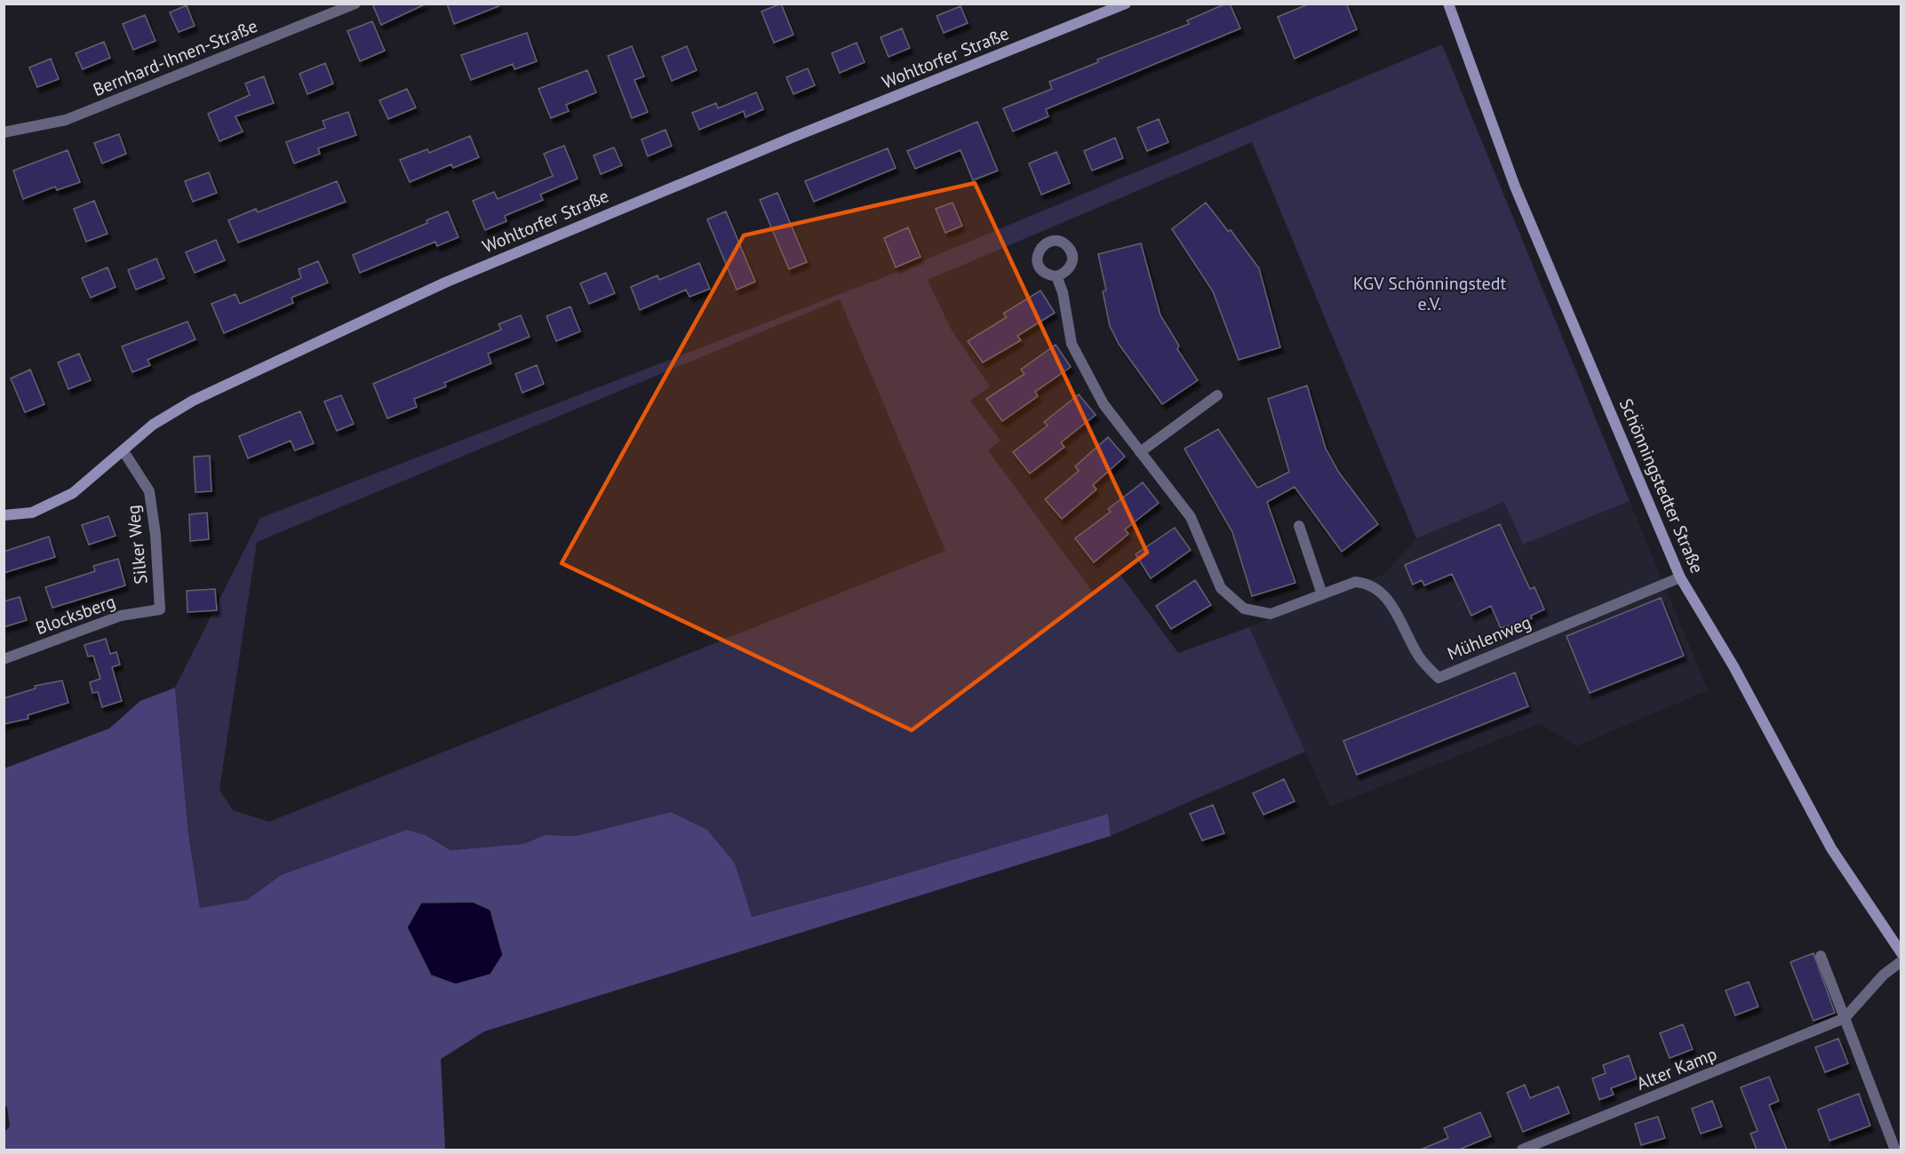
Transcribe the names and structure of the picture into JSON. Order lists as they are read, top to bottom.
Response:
{
  "streets": {
    "street": [
      "Bernhard-Ihnen-Straße",
      "Wohltorfer Straße",
      "Schönningstedter Straße",
      "Silker Weg",
      "Blocksberg",
      "Mühlenweg",
      "Alter Kamp"
    ]
  },
  "crossings": [
    ["Wohltorfer Straße", "Silker Weg"],
    ["Schönningstedter Straße", "Mühlenweg"],
    ["Silker Weg", "Blocksberg"]
  ],
  "parks": ["KGV Schönningstedt e.V."]
}
